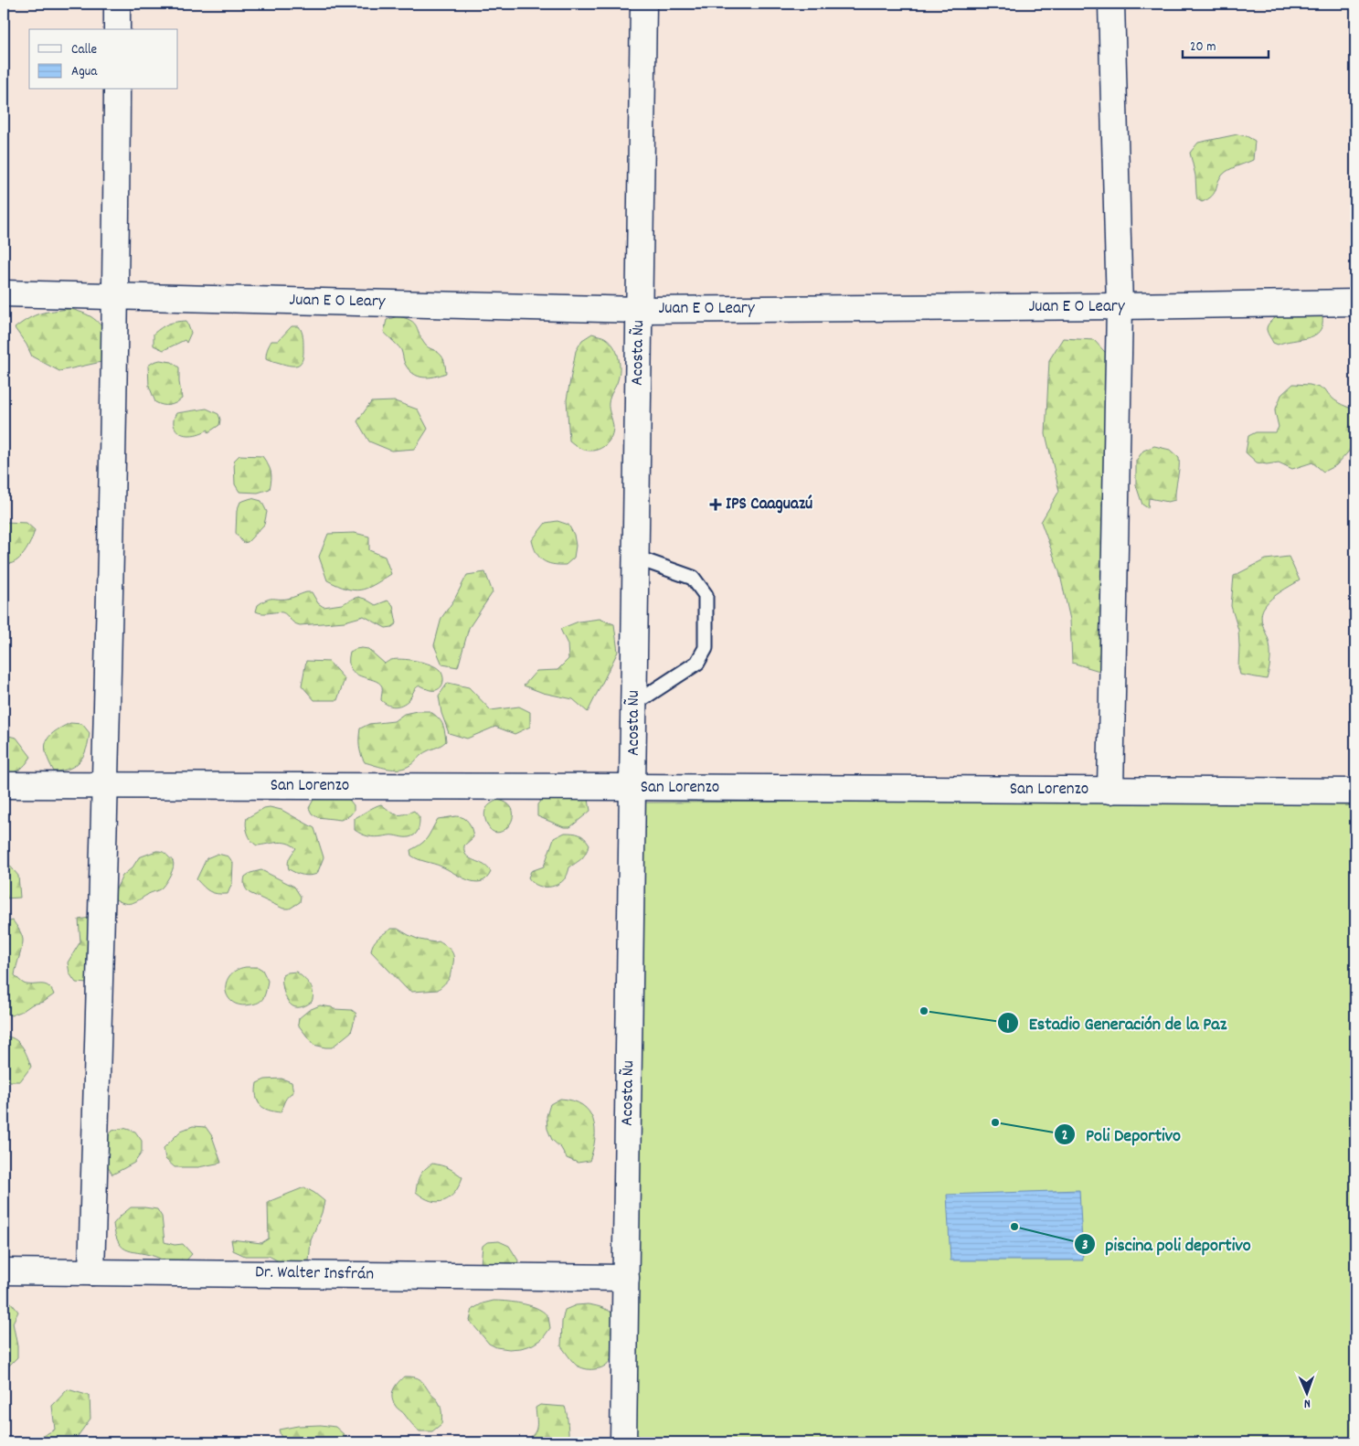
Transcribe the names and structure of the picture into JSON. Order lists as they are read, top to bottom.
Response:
{
  "streets": {
    "street": [
      "Juan E O Leary",
      "Acosta Ñu",
      "San Lorenzo",
      "Dr. Walter Insfrán"
    ]
  },
  "crossings": [
    ["Juan E O Leary", "Acosta Ñu"],
    ["Acosta Ñu", "San Lorenzo"],
    ["Acosta Ñu", "Dr. Walter Insfrán"]
  ],
  "places": {
    "health": ["IPS Caaguazú"],
    "other": ["Estadio Generación de la Paz", "Poli Deportivo", "piscina poli deportivo"]
  },
  "legend": ["Calle", "Agua"],
  "scale_bar": "20 m",
  "north": "bottom"
}
